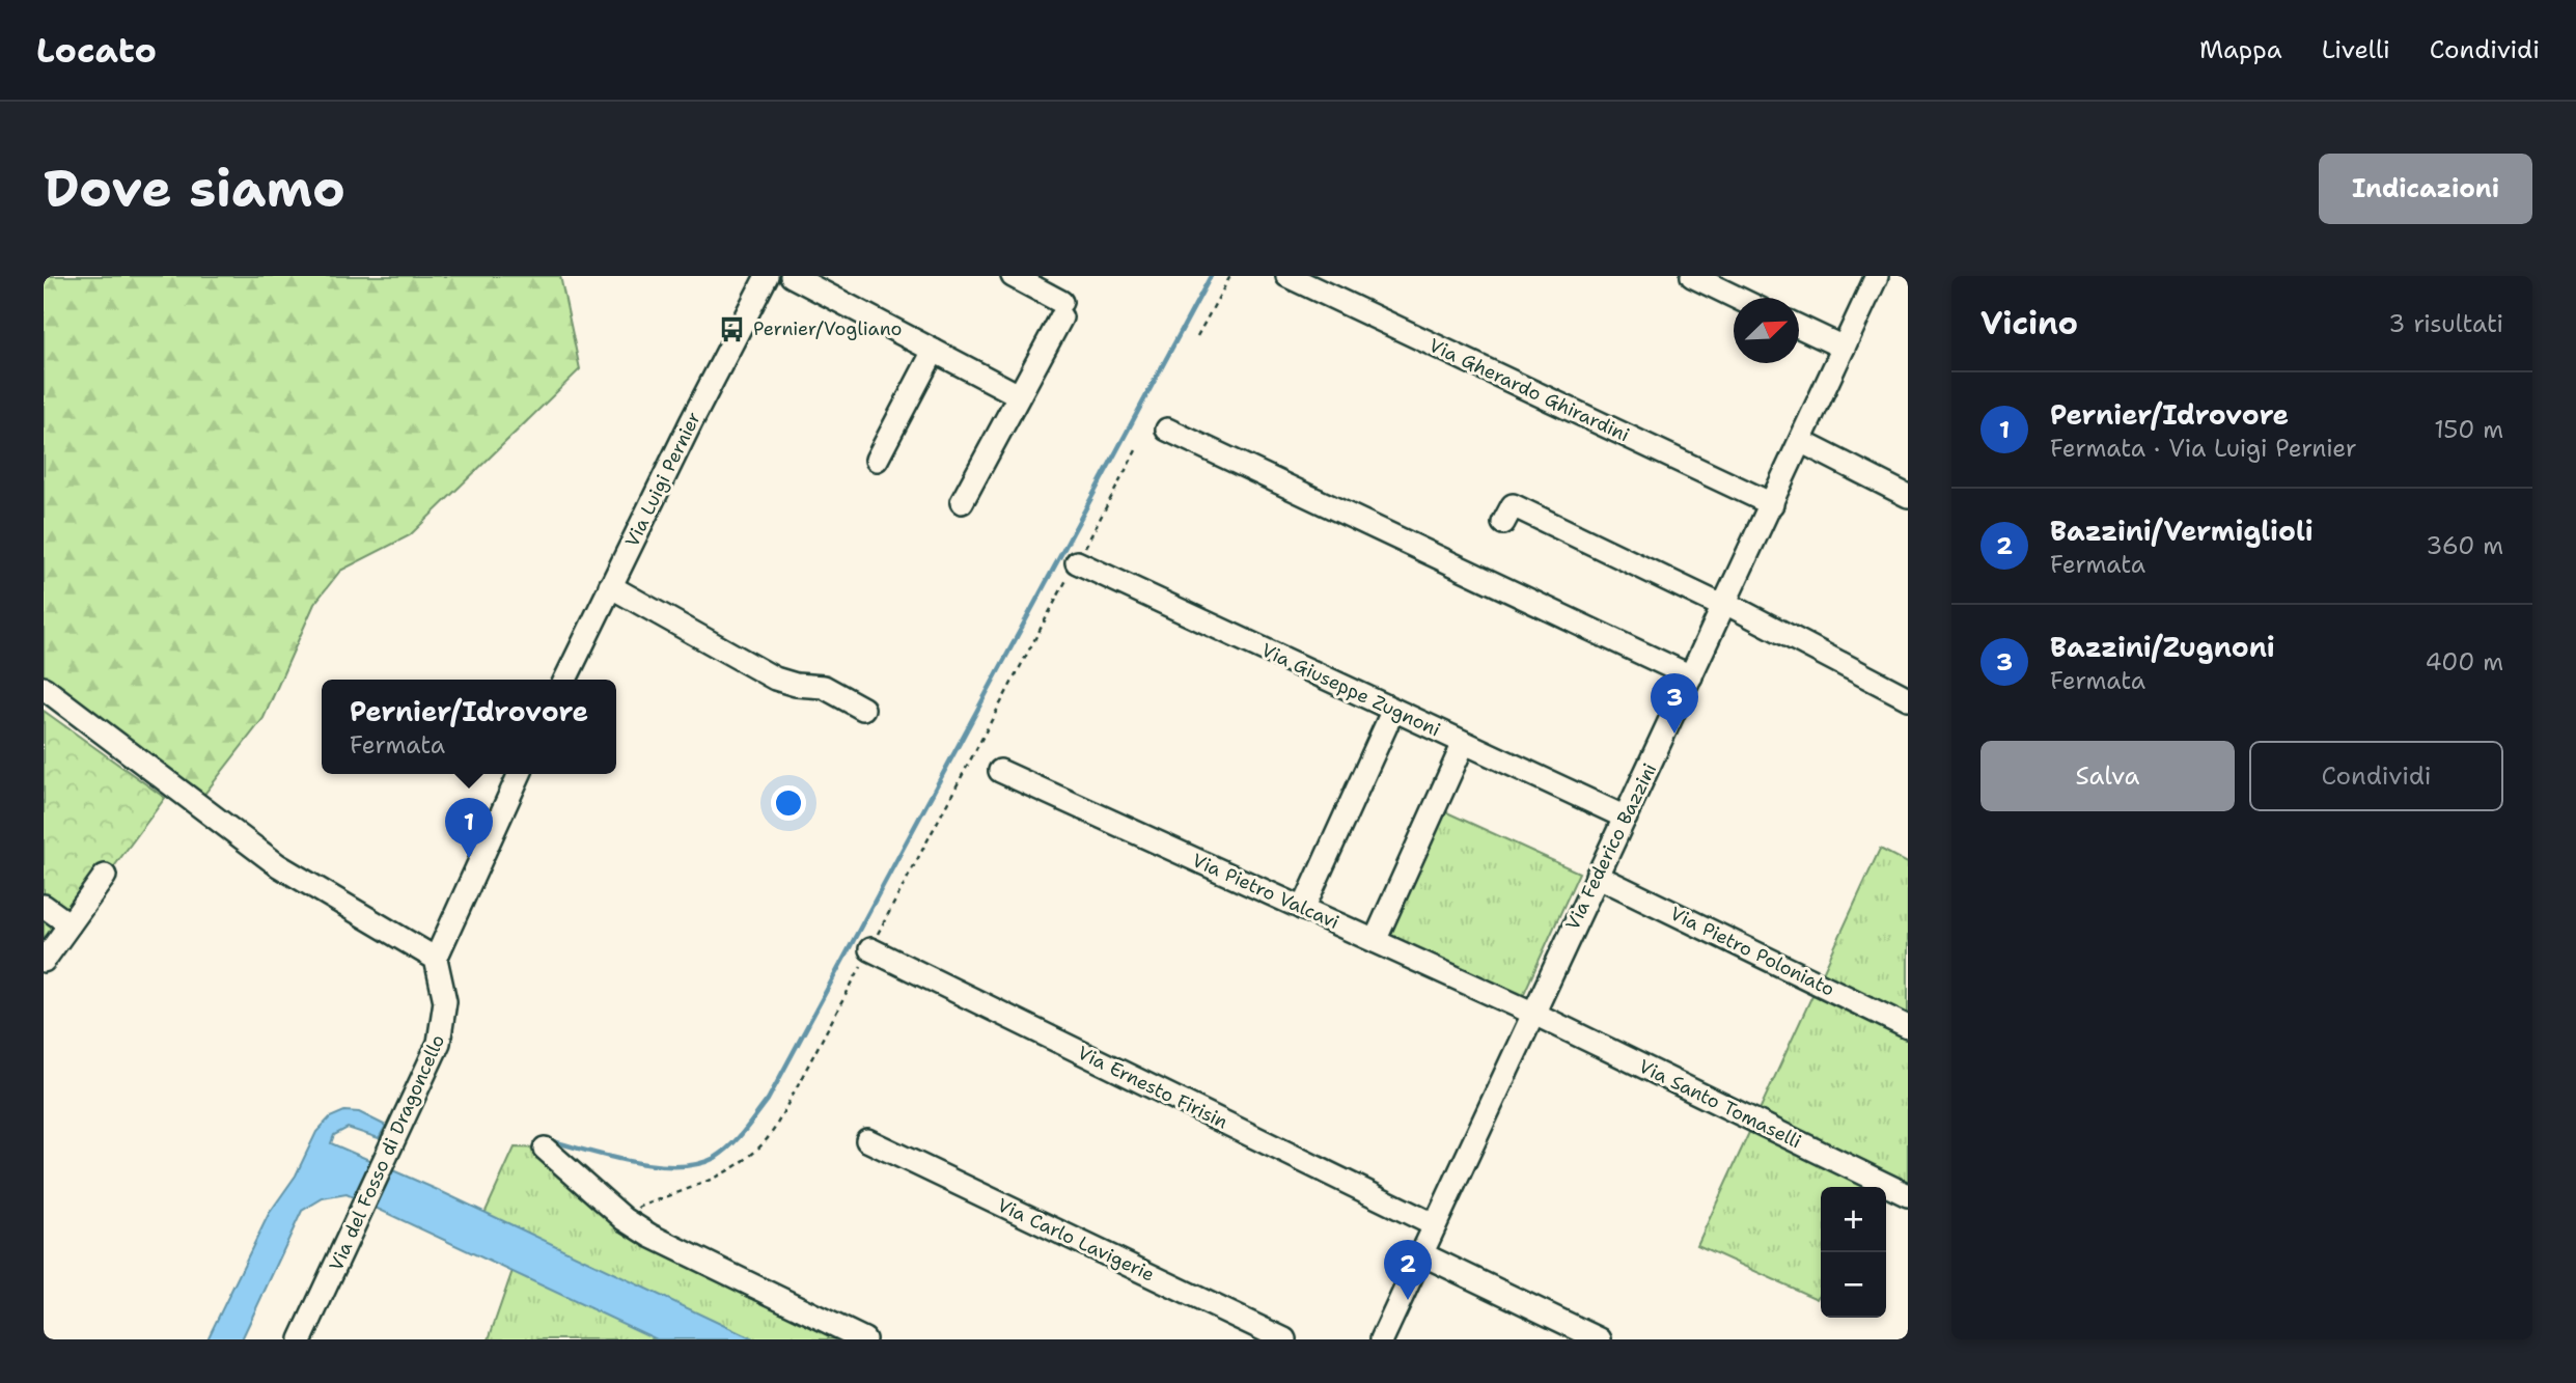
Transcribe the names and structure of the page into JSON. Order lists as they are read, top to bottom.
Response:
{
  "streets": {
    "street": [
      "Via Gherardo Ghirardini",
      "Via Luigi Pernier",
      "Via Giuseppe Zugnoni",
      "Via Federico Bazzini",
      "Via Pietro Valcavi",
      "Via Pietro Poloniato",
      "Via Ernesto Firisin",
      "Via Santo Tomaselli",
      "Via del Fosso di Dragoncello",
      "Via Carlo Lavigerie"
    ]
  },
  "crossings": [
    ["Via Gherardo Ghirardini", "Via Federico Bazzini"],
    ["Via Giuseppe Zugnoni", "Via Federico Bazzini"],
    ["Via Federico Bazzini", "Via Pietro Valcavi"],
    ["Via Federico Bazzini", "Via Pietro Poloniato"],
    ["Via Federico Bazzini", "Via Ernesto Firisin"],
    ["Via Federico Bazzini", "Via Santo Tomaselli"],
    ["Via Pietro Valcavi", "Via Santo Tomaselli"]
  ],
  "places": {
    "bus stop": ["Pernier/Vogliano"]
  },
  "north": "top right",
  "page": {
    "header": "Locato",
    "nav": ["Mappa", "Livelli", "Condividi"],
    "buttons": [
      "Indicazioni",
      ["Salva", "Condividi"]
    ],
    "title": "Dove siamo",
    "heading": ["Vicino", "3 risultati"],
    "list": [
      {
        "mark": "1",
        "name": "Pernier/Idrovore",
        "note": "Fermata · Via Luigi Pernier",
        "value": "150 m"
      },
      {
        "mark": "2",
        "name": "Bazzini/Vermiglioli",
        "note": "Fermata",
        "value": "360 m"
      },
      {
        "mark": "3",
        "name": "Bazzini/Zugnoni",
        "note": "Fermata",
        "value": "400 m"
      }
    ],
    "pins": ["3", "1", "2"],
    "popup": ["Pernier/Idrovore", "Fermata"],
    "map_buttons": ["+", "−"]
  }
}
